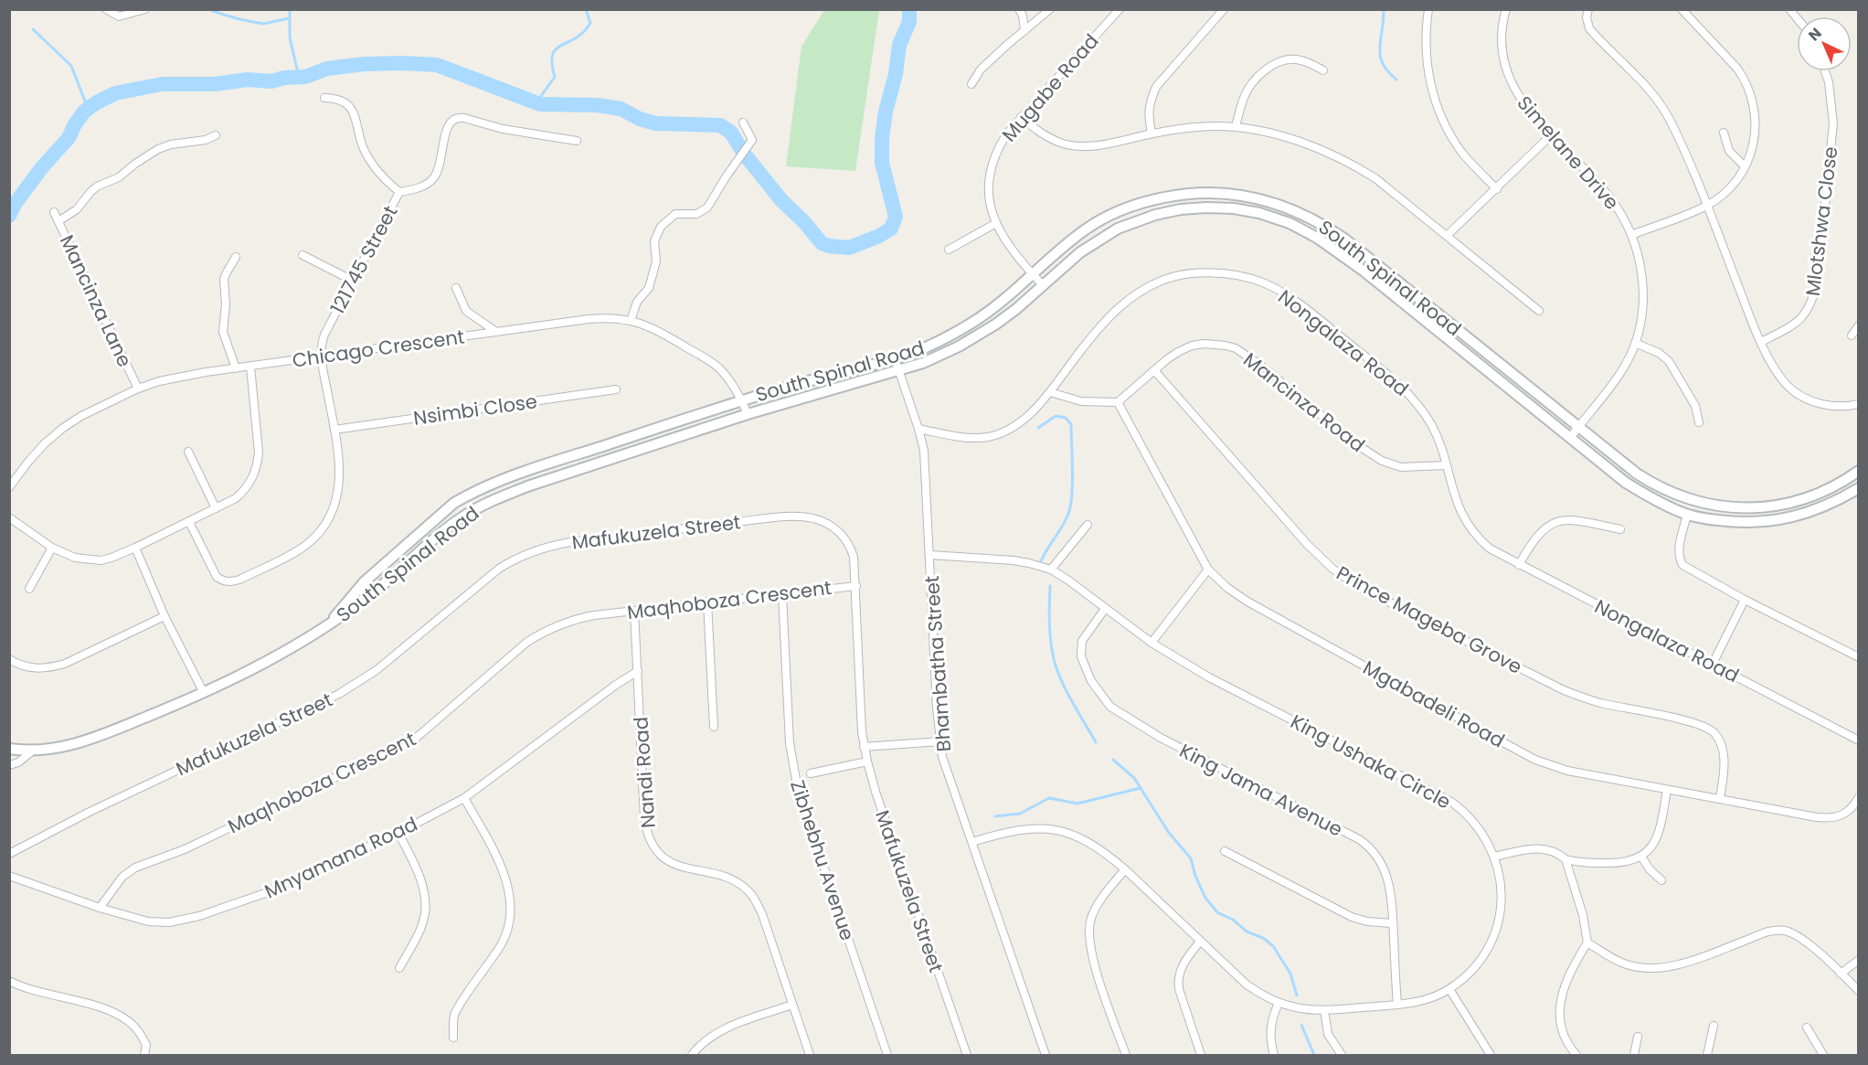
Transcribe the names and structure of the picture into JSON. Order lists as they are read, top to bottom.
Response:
{
  "streets": {
    "street": [
      "Mugabe Road",
      "Simelane Drive",
      "Mlotshwa Close",
      "121745 Street",
      "South Spinal Road",
      "Mancinza Lane",
      "Nongalaza Road",
      "Chicago Crescent",
      "Mancinza Road",
      "Nsimbi Close",
      "Mafukuzela Street",
      "Maqhoboza Crescent",
      "Prince Mageba Grove",
      "Bhambatha Street",
      "Mgabadeli Road",
      "King Ushaka Circle",
      "Nandi Road",
      "King Jama Avenue",
      "Mnyamana Road",
      "Zibhebhu Avenue"
    ]
  },
  "crossings": [
    ["Mugabe Road", "South Spinal Road"],
    ["Simelane Drive", "South Spinal Road"],
    ["121745 Street", "Chicago Crescent"],
    ["South Spinal Road", "Chicago Crescent"],
    ["South Spinal Road", "Bhambatha Street"],
    ["Mancinza Lane", "Chicago Crescent"],
    ["Nongalaza Road", "Mancinza Road"],
    ["Nongalaza Road", "Bhambatha Street"],
    ["Mancinza Road", "Prince Mageba Grove"],
    ["Mancinza Road", "Mgabadeli Road"],
    ["Mafukuzela Street", "Maqhoboza Crescent"],
    ["Maqhoboza Crescent", "Nandi Road"],
    ["Maqhoboza Crescent", "Mnyamana Road"],
    ["Maqhoboza Crescent", "Zibhebhu Avenue"],
    ["Prince Mageba Grove", "Mgabadeli Road"],
    ["Bhambatha Street", "King Ushaka Circle"],
    ["King Ushaka Circle", "King Jama Avenue"],
    ["Nandi Road", "Mnyamana Road"]
  ],
  "north": "top left"
}
